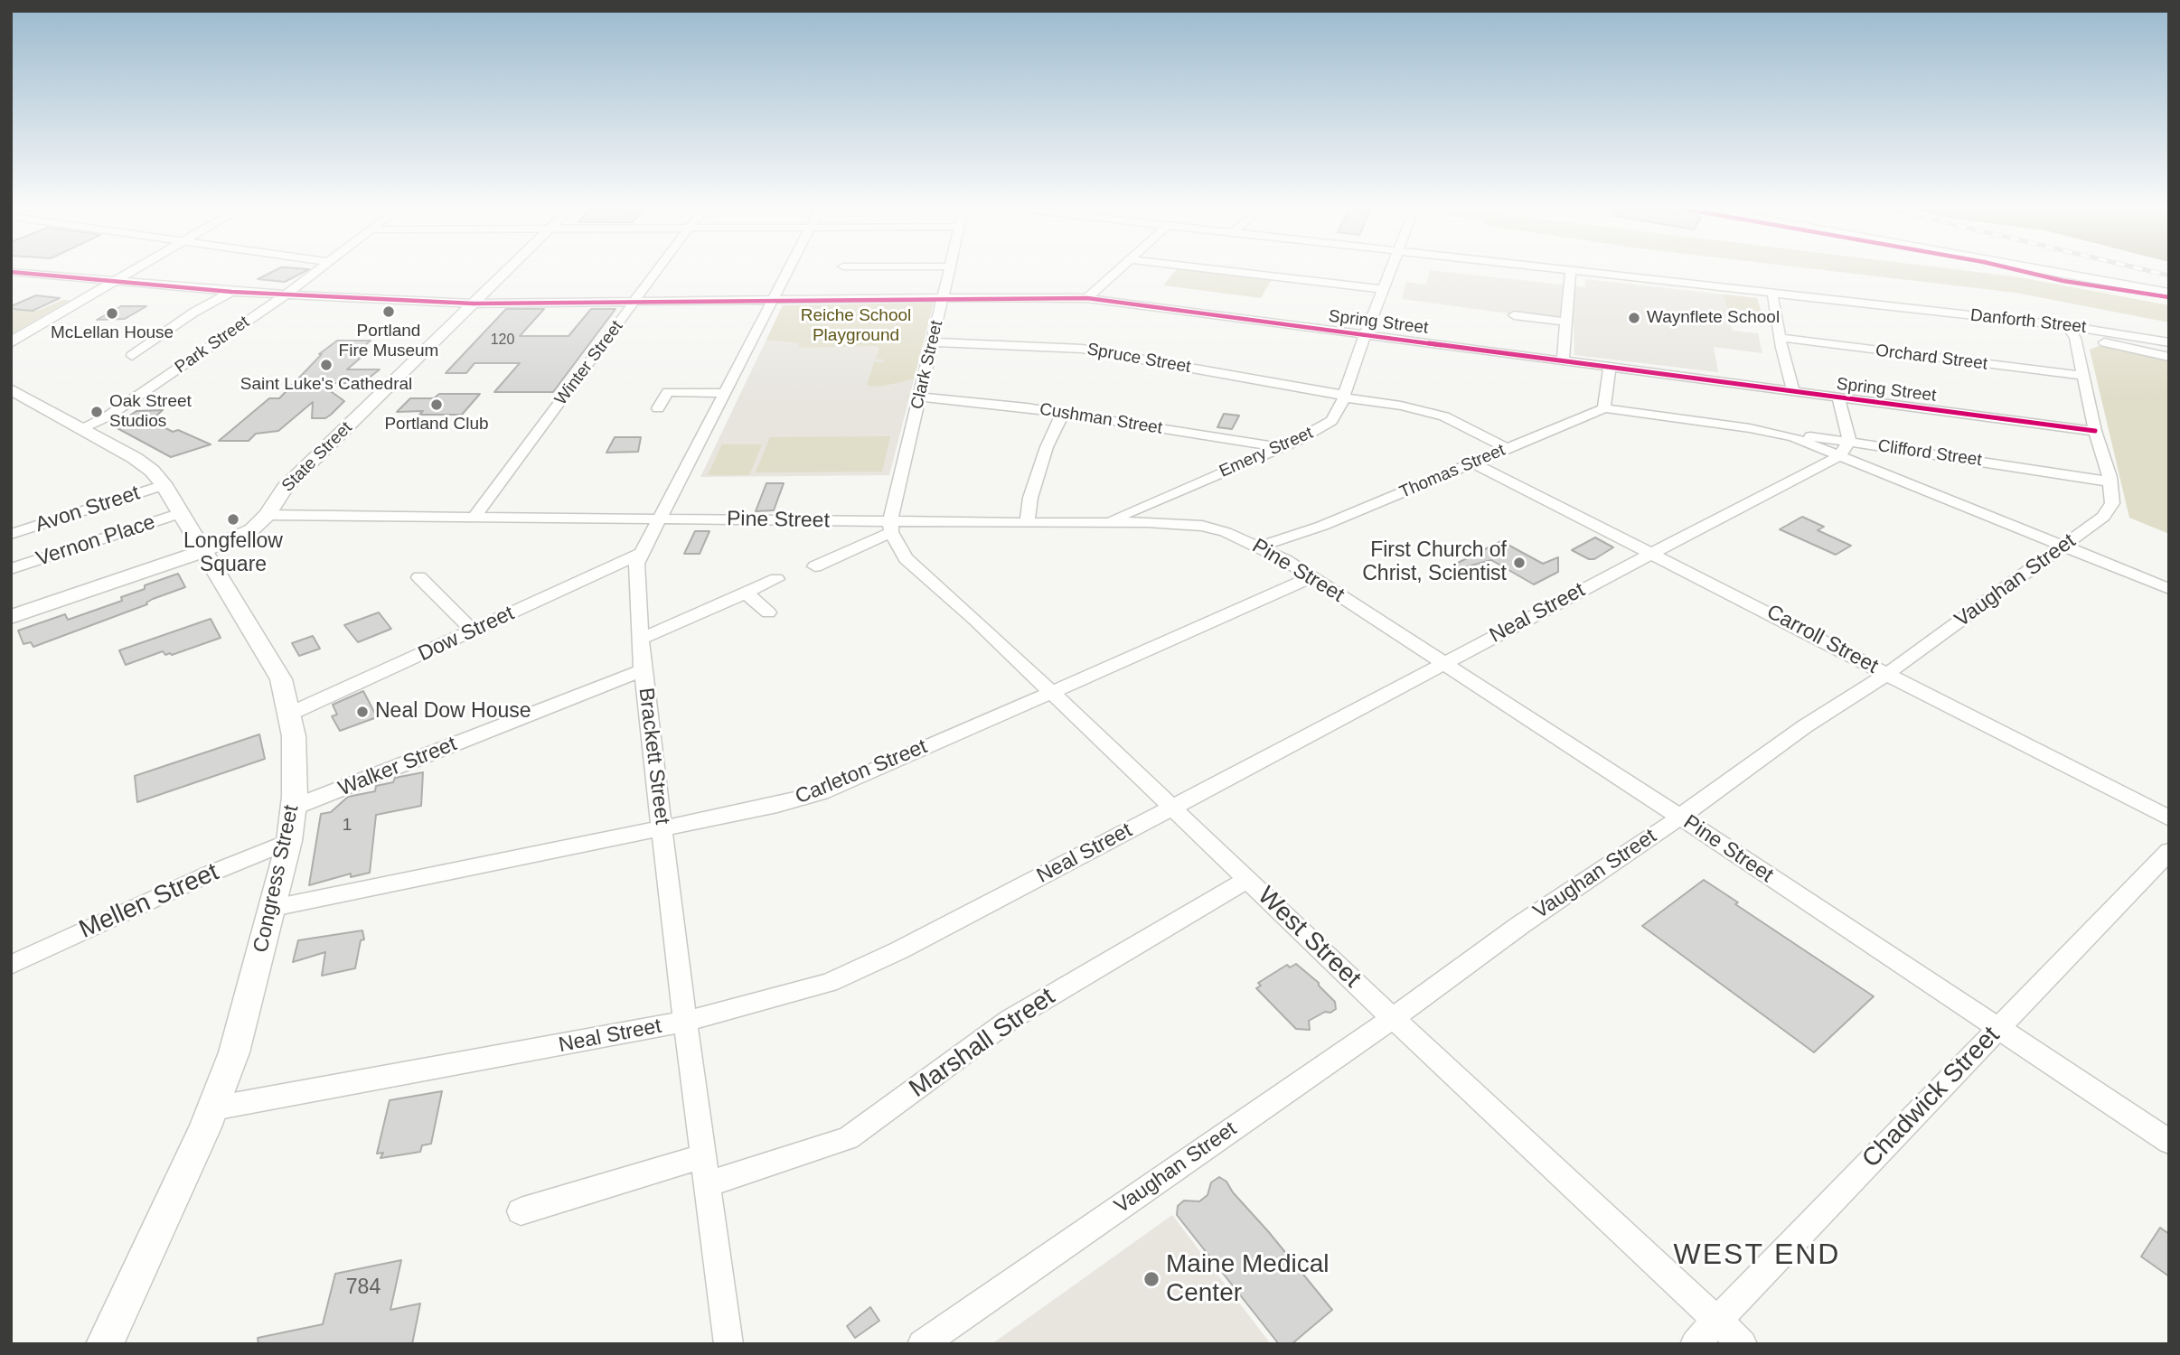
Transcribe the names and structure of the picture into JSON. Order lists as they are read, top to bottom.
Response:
{
  "streets": {
    "main road": ["State Street", "Congress Street"],
    "street": [
      "Danforth Street",
      "Spring Street",
      "Park Street",
      "Orchard Street",
      "Spruce Street",
      "Winter Street",
      "Clark Street",
      "Cushman Street",
      "Emery Street",
      "Clifford Street",
      "Thomas Street",
      "Avon Street",
      "Pine Street",
      "Vernon Place",
      "Vaughan Street",
      "Neal Street",
      "Dow Street",
      "Carroll Street",
      "Brackett Street",
      "Walker Street",
      "Carleton Street",
      "Mellen Street",
      "West Street",
      "Marshall Street",
      "Chadwick Street"
    ]
  },
  "crossings": [
    ["Danforth Street", "Vaughan Street"],
    ["Spring Street", "Park Street"],
    ["Spring Street", "Winter Street"],
    ["Spring Street", "Clark Street"],
    ["Spring Street", "Emery Street"],
    ["Spring Street", "State Street"],
    ["Spring Street", "Vaughan Street"],
    ["Spring Street", "Brackett Street"],
    ["Park Street", "Congress Street"],
    ["Orchard Street", "Vaughan Street"],
    ["Spruce Street", "Clark Street"],
    ["Spruce Street", "Emery Street"],
    ["Spruce Street", "Thomas Street"],
    ["Winter Street", "Pine Street"],
    ["Clark Street", "Cushman Street"],
    ["Clark Street", "Pine Street"],
    ["Clark Street", "West Street"],
    ["Cushman Street", "Emery Street"],
    ["Emery Street", "Pine Street"],
    ["Clifford Street", "Thomas Street"],
    ["Clifford Street", "Vaughan Street"],
    ["Clifford Street", "Neal Street"],
    ["State Street", "Pine Street"],
    ["State Street", "Congress Street"],
    ["Thomas Street", "Pine Street"],
    ["Thomas Street", "Carroll Street"],
    ["Avon Street", "Congress Street"],
    ["Pine Street", "Vaughan Street"],
    ["Pine Street", "Neal Street"],
    ["Pine Street", "Brackett Street"],
    ["Pine Street", "Carleton Street"],
    ["Pine Street", "West Street"],
    ["Pine Street", "Chadwick Street"],
    ["Vernon Place", "Congress Street"],
    ["Vaughan Street", "Carroll Street"],
    ["Vaughan Street", "West Street"],
    ["Neal Street", "Carroll Street"],
    ["Neal Street", "Brackett Street"],
    ["Neal Street", "Congress Street"],
    ["Neal Street", "West Street"],
    ["Dow Street", "Brackett Street"],
    ["Dow Street", "Congress Street"],
    ["Brackett Street", "Walker Street"],
    ["Brackett Street", "Carleton Street"],
    ["Brackett Street", "Marshall Street"],
    ["Walker Street", "Congress Street"],
    ["Carleton Street", "Congress Street"],
    ["Carleton Street", "West Street"],
    ["Congress Street", "Mellen Street"],
    ["West Street", "Marshall Street"],
    ["West Street", "Chadwick Street"]
  ],
  "districts": ["WEST END"],
  "parks": ["Reiche School Playground"],
  "places": [
    "Portland Fire Museum",
    "McLellan House",
    "Waynflete School",
    "Saint Luke's Cathedral",
    "Portland Club",
    "Oak Street Studios",
    "Longfellow Square",
    "First Church of Christ, Scientist",
    "Neal Dow House",
    "Maine Medical Center"
  ],
  "house_numbers": ["120", "1", "784"]
}
